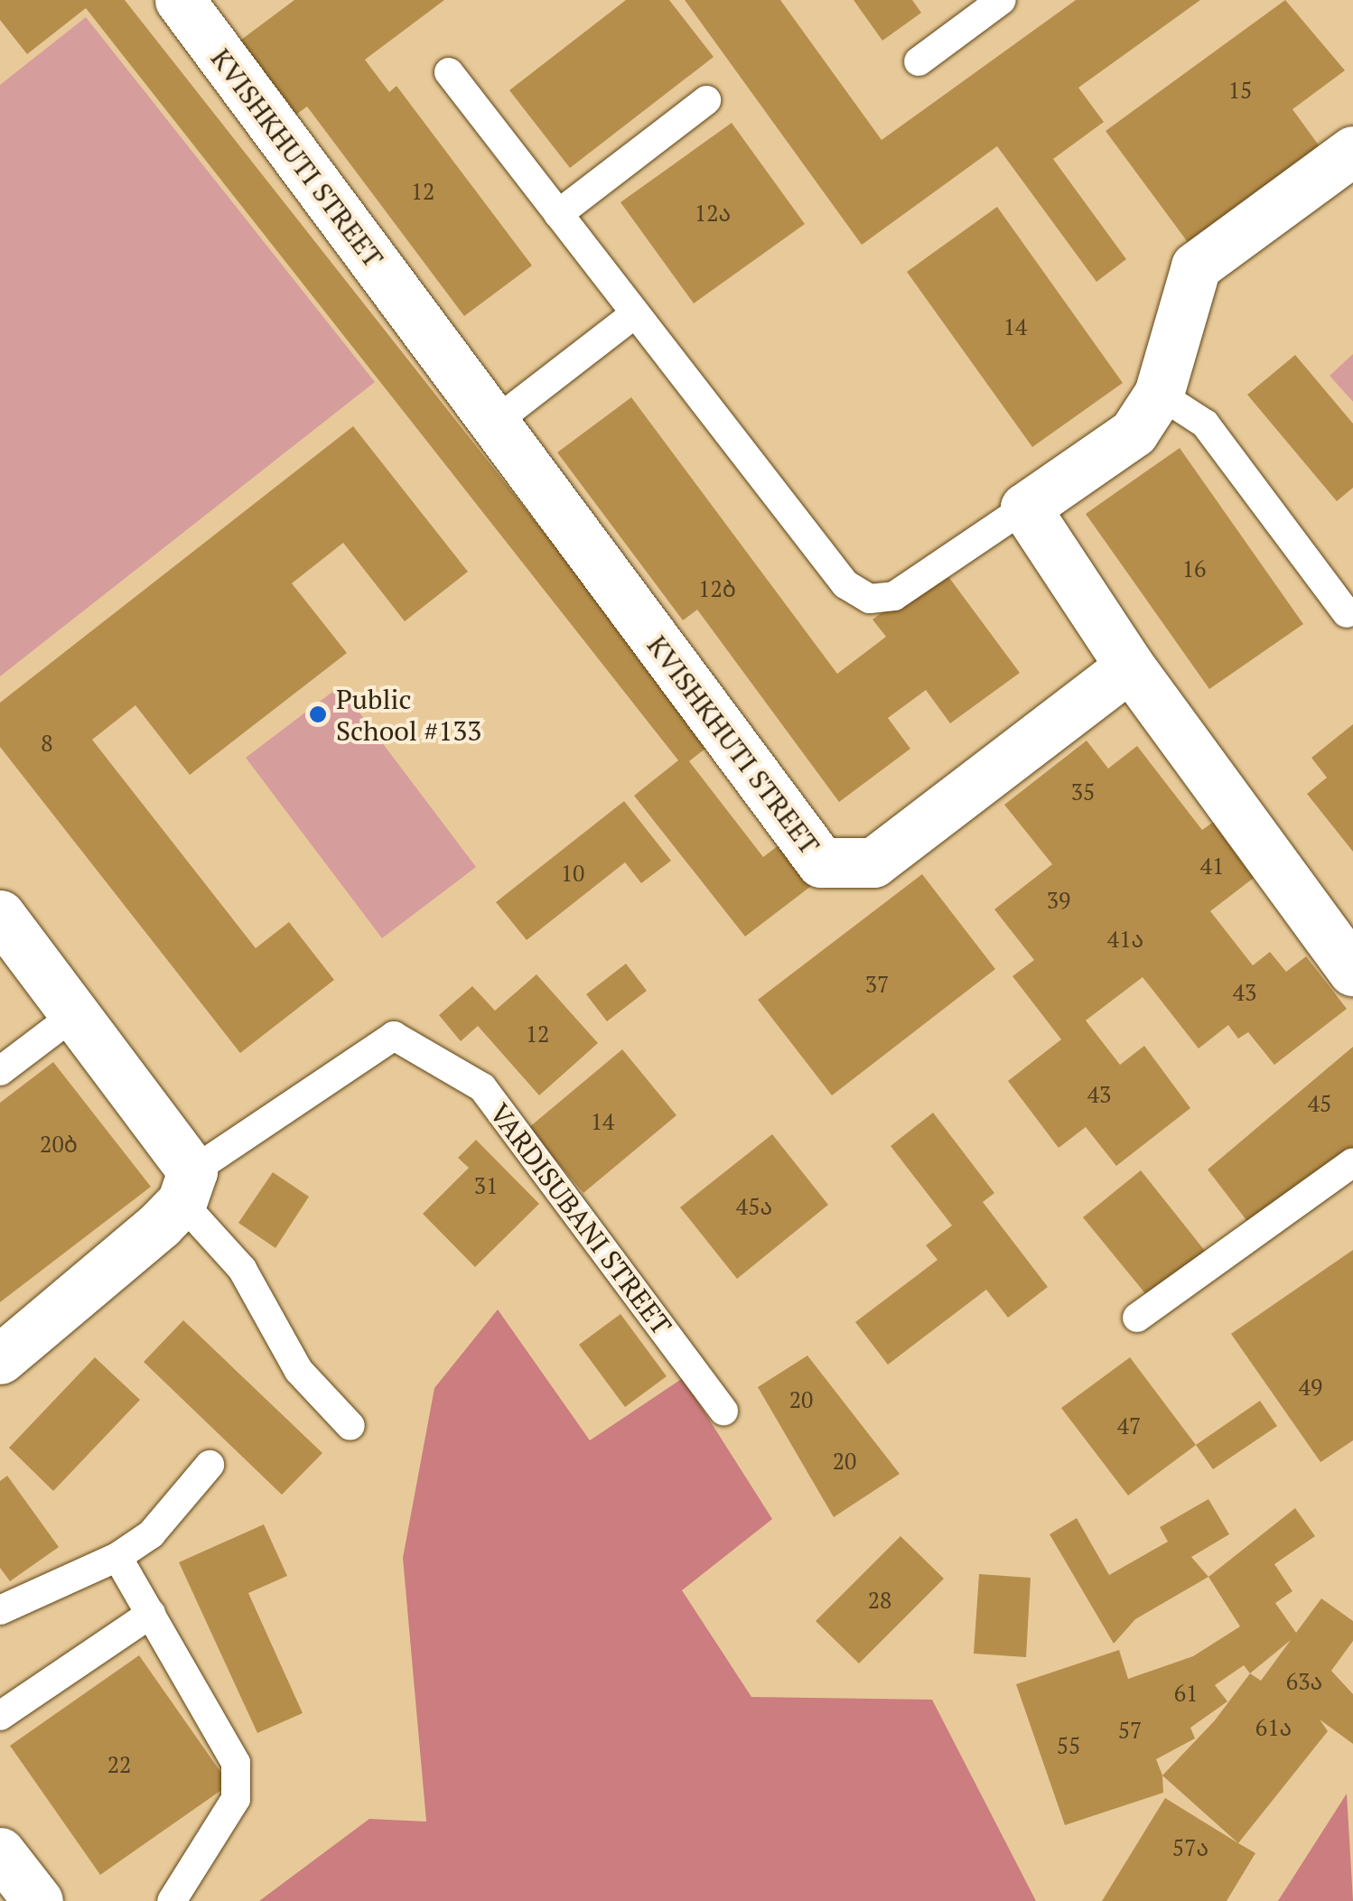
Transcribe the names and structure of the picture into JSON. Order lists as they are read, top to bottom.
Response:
{
  "streets": {
    "street": ["KVISHKHUTI STREET", "VARDISUBANI STREET"]
  },
  "places": ["Public School #133"],
  "house_numbers": [
    "15",
    "12",
    "12ა",
    "14",
    "16",
    "12ბ",
    "8",
    "35",
    "41",
    "10",
    "39",
    "41ა",
    "37",
    "43",
    "12",
    "43",
    "45",
    "14",
    "20ბ",
    "31",
    "45ა",
    "49",
    "20",
    "47",
    "20",
    "28",
    "63ა",
    "61",
    "61ა",
    "57",
    "55",
    "22",
    "57ა"
  ]
}
